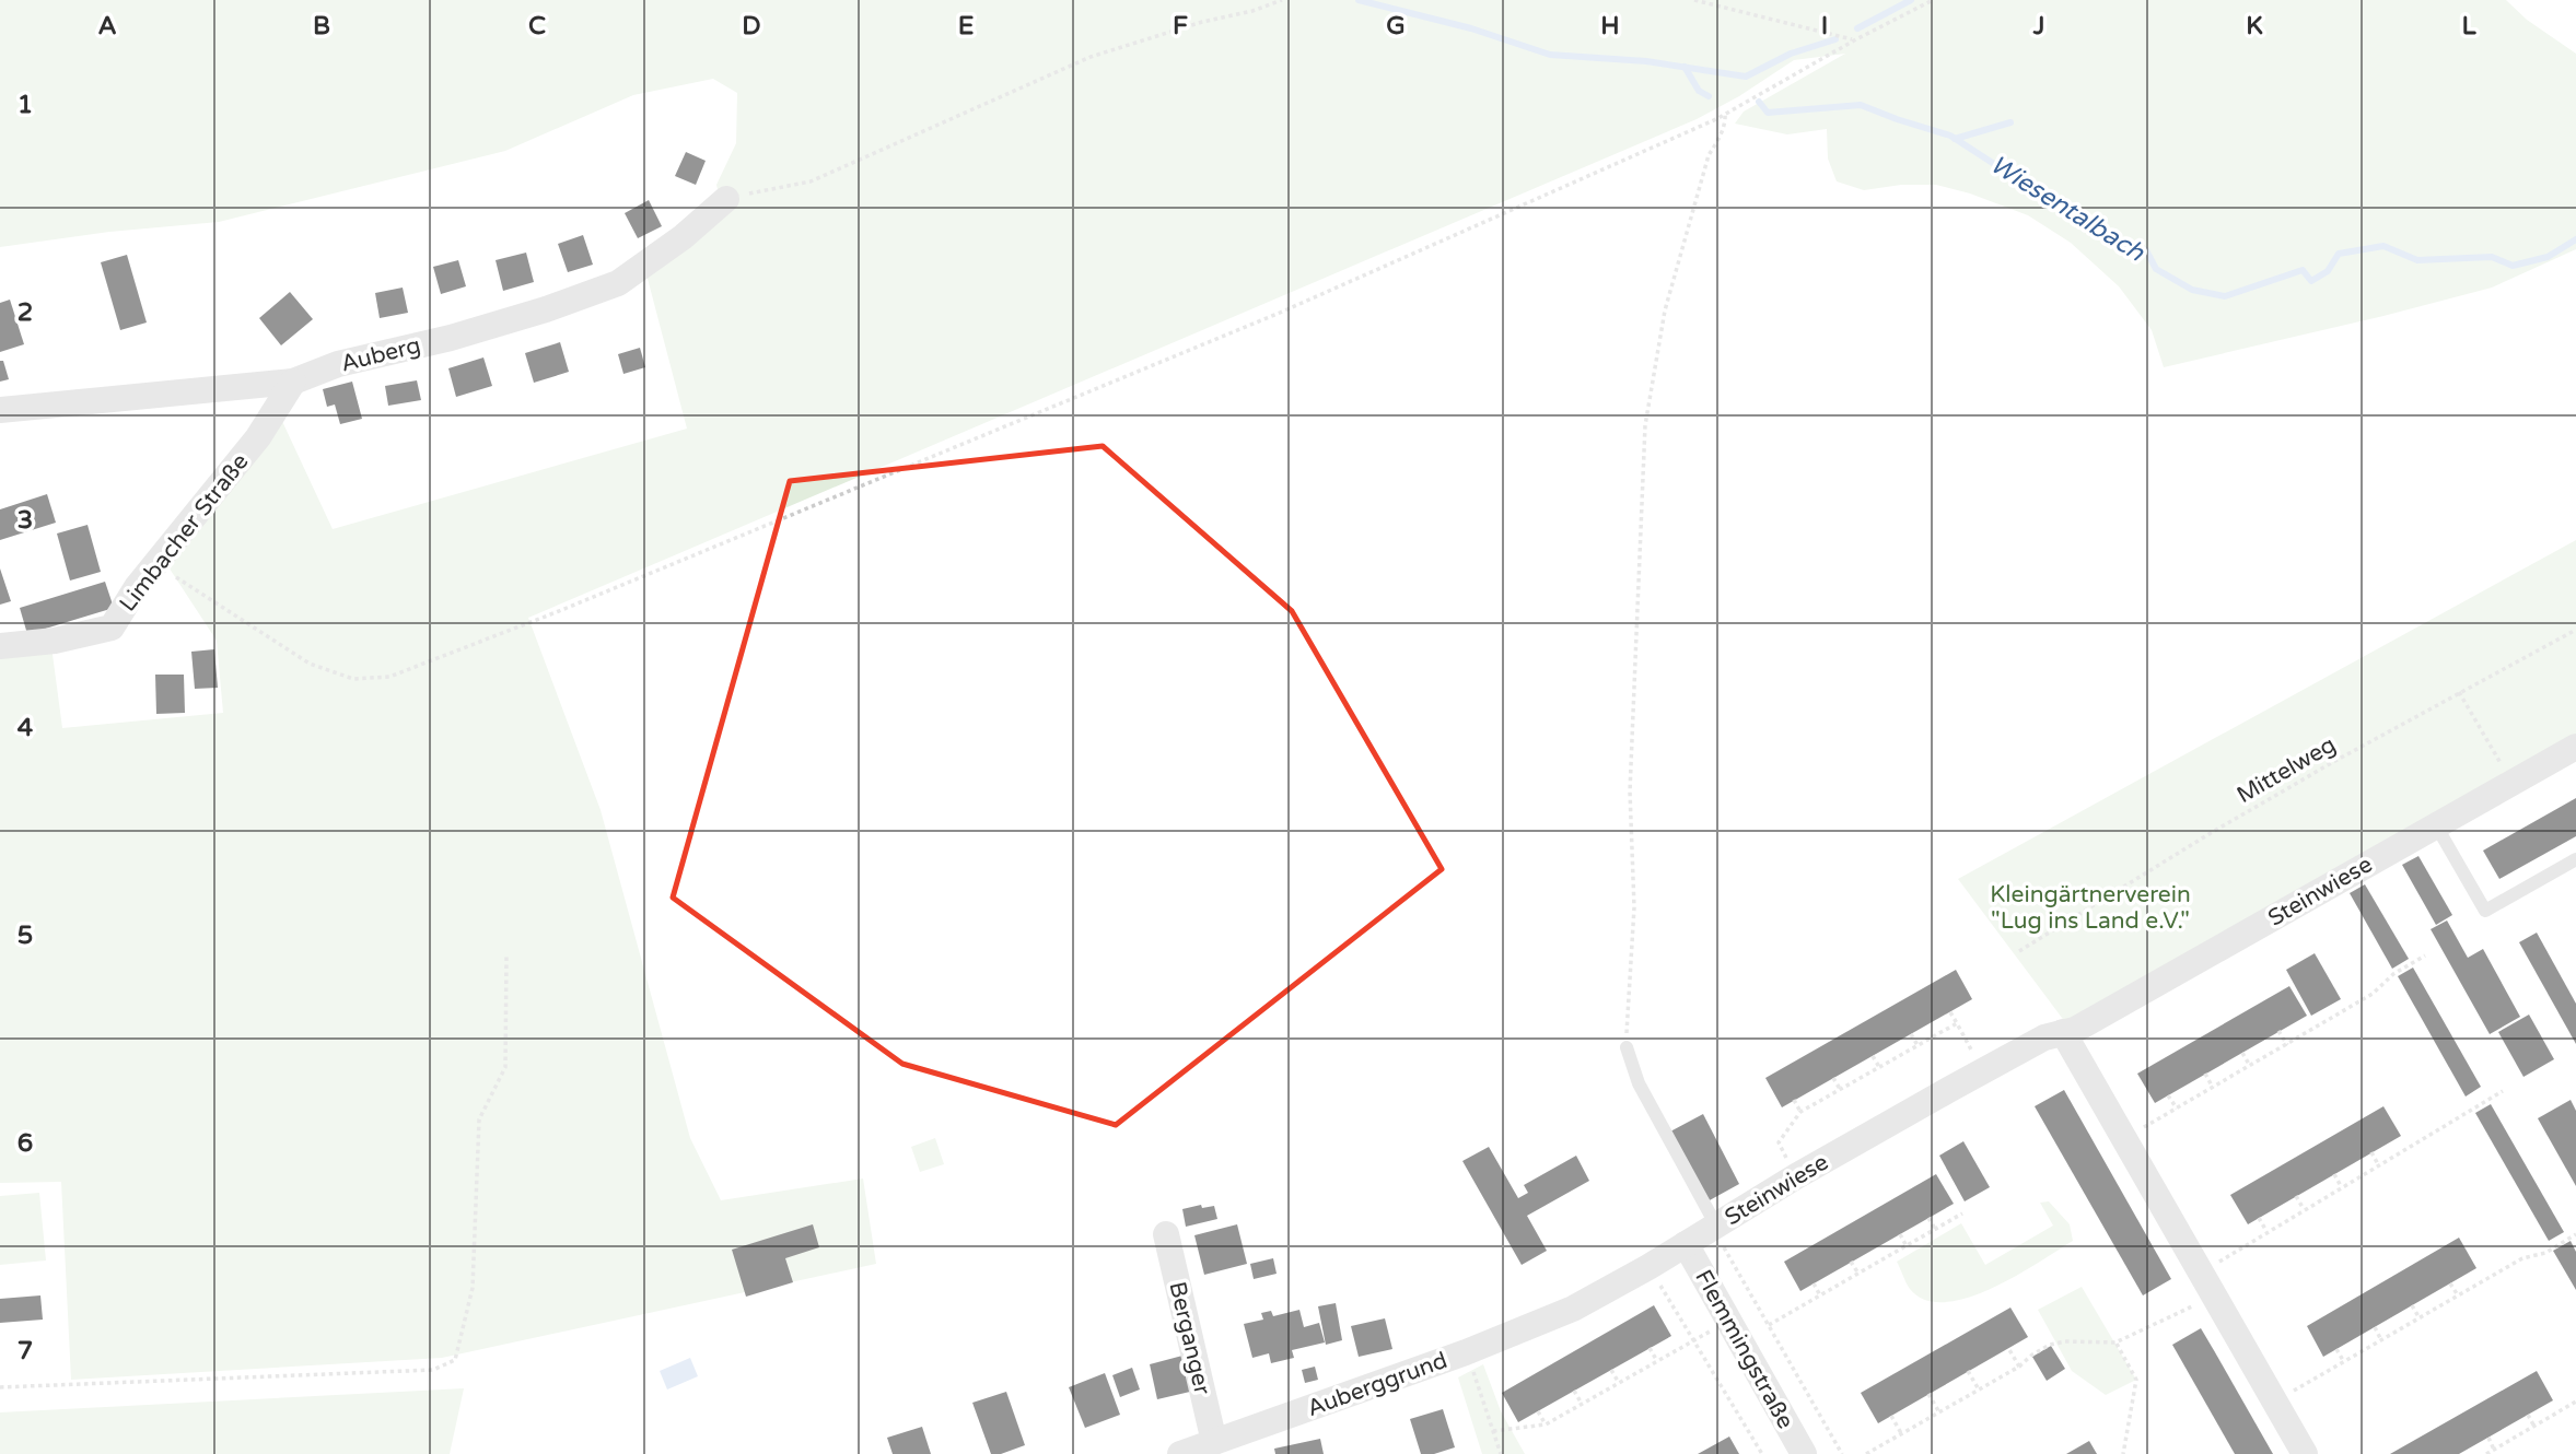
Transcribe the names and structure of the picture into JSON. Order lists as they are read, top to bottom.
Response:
{
  "streets": {
    "street": [
      "Auberg",
      "Limbacher Straße",
      "Steinwiese",
      "Berganger",
      "Flemmingstraße",
      "Auberggrund"
    ],
    "path": ["Mittelweg"]
  },
  "crossings": [
    ["Auberg", "Limbacher Straße"],
    ["Steinwiese", "Flemmingstraße"],
    ["Steinwiese", "Auberggrund"],
    ["Berganger", "Auberggrund"]
  ],
  "water": ["Wiesentalbach"],
  "parks": ["Kleingärtnerverein \"Lug ins Land e.V.\""],
  "grid": {
    "columns": [
      "A",
      "B",
      "C",
      "D",
      "E",
      "F",
      "G",
      "H",
      "I",
      "J",
      "K",
      "L"
    ],
    "rows": [
      "1",
      "2",
      "3",
      "4",
      "5",
      "6",
      "7"
    ]
  }
}
